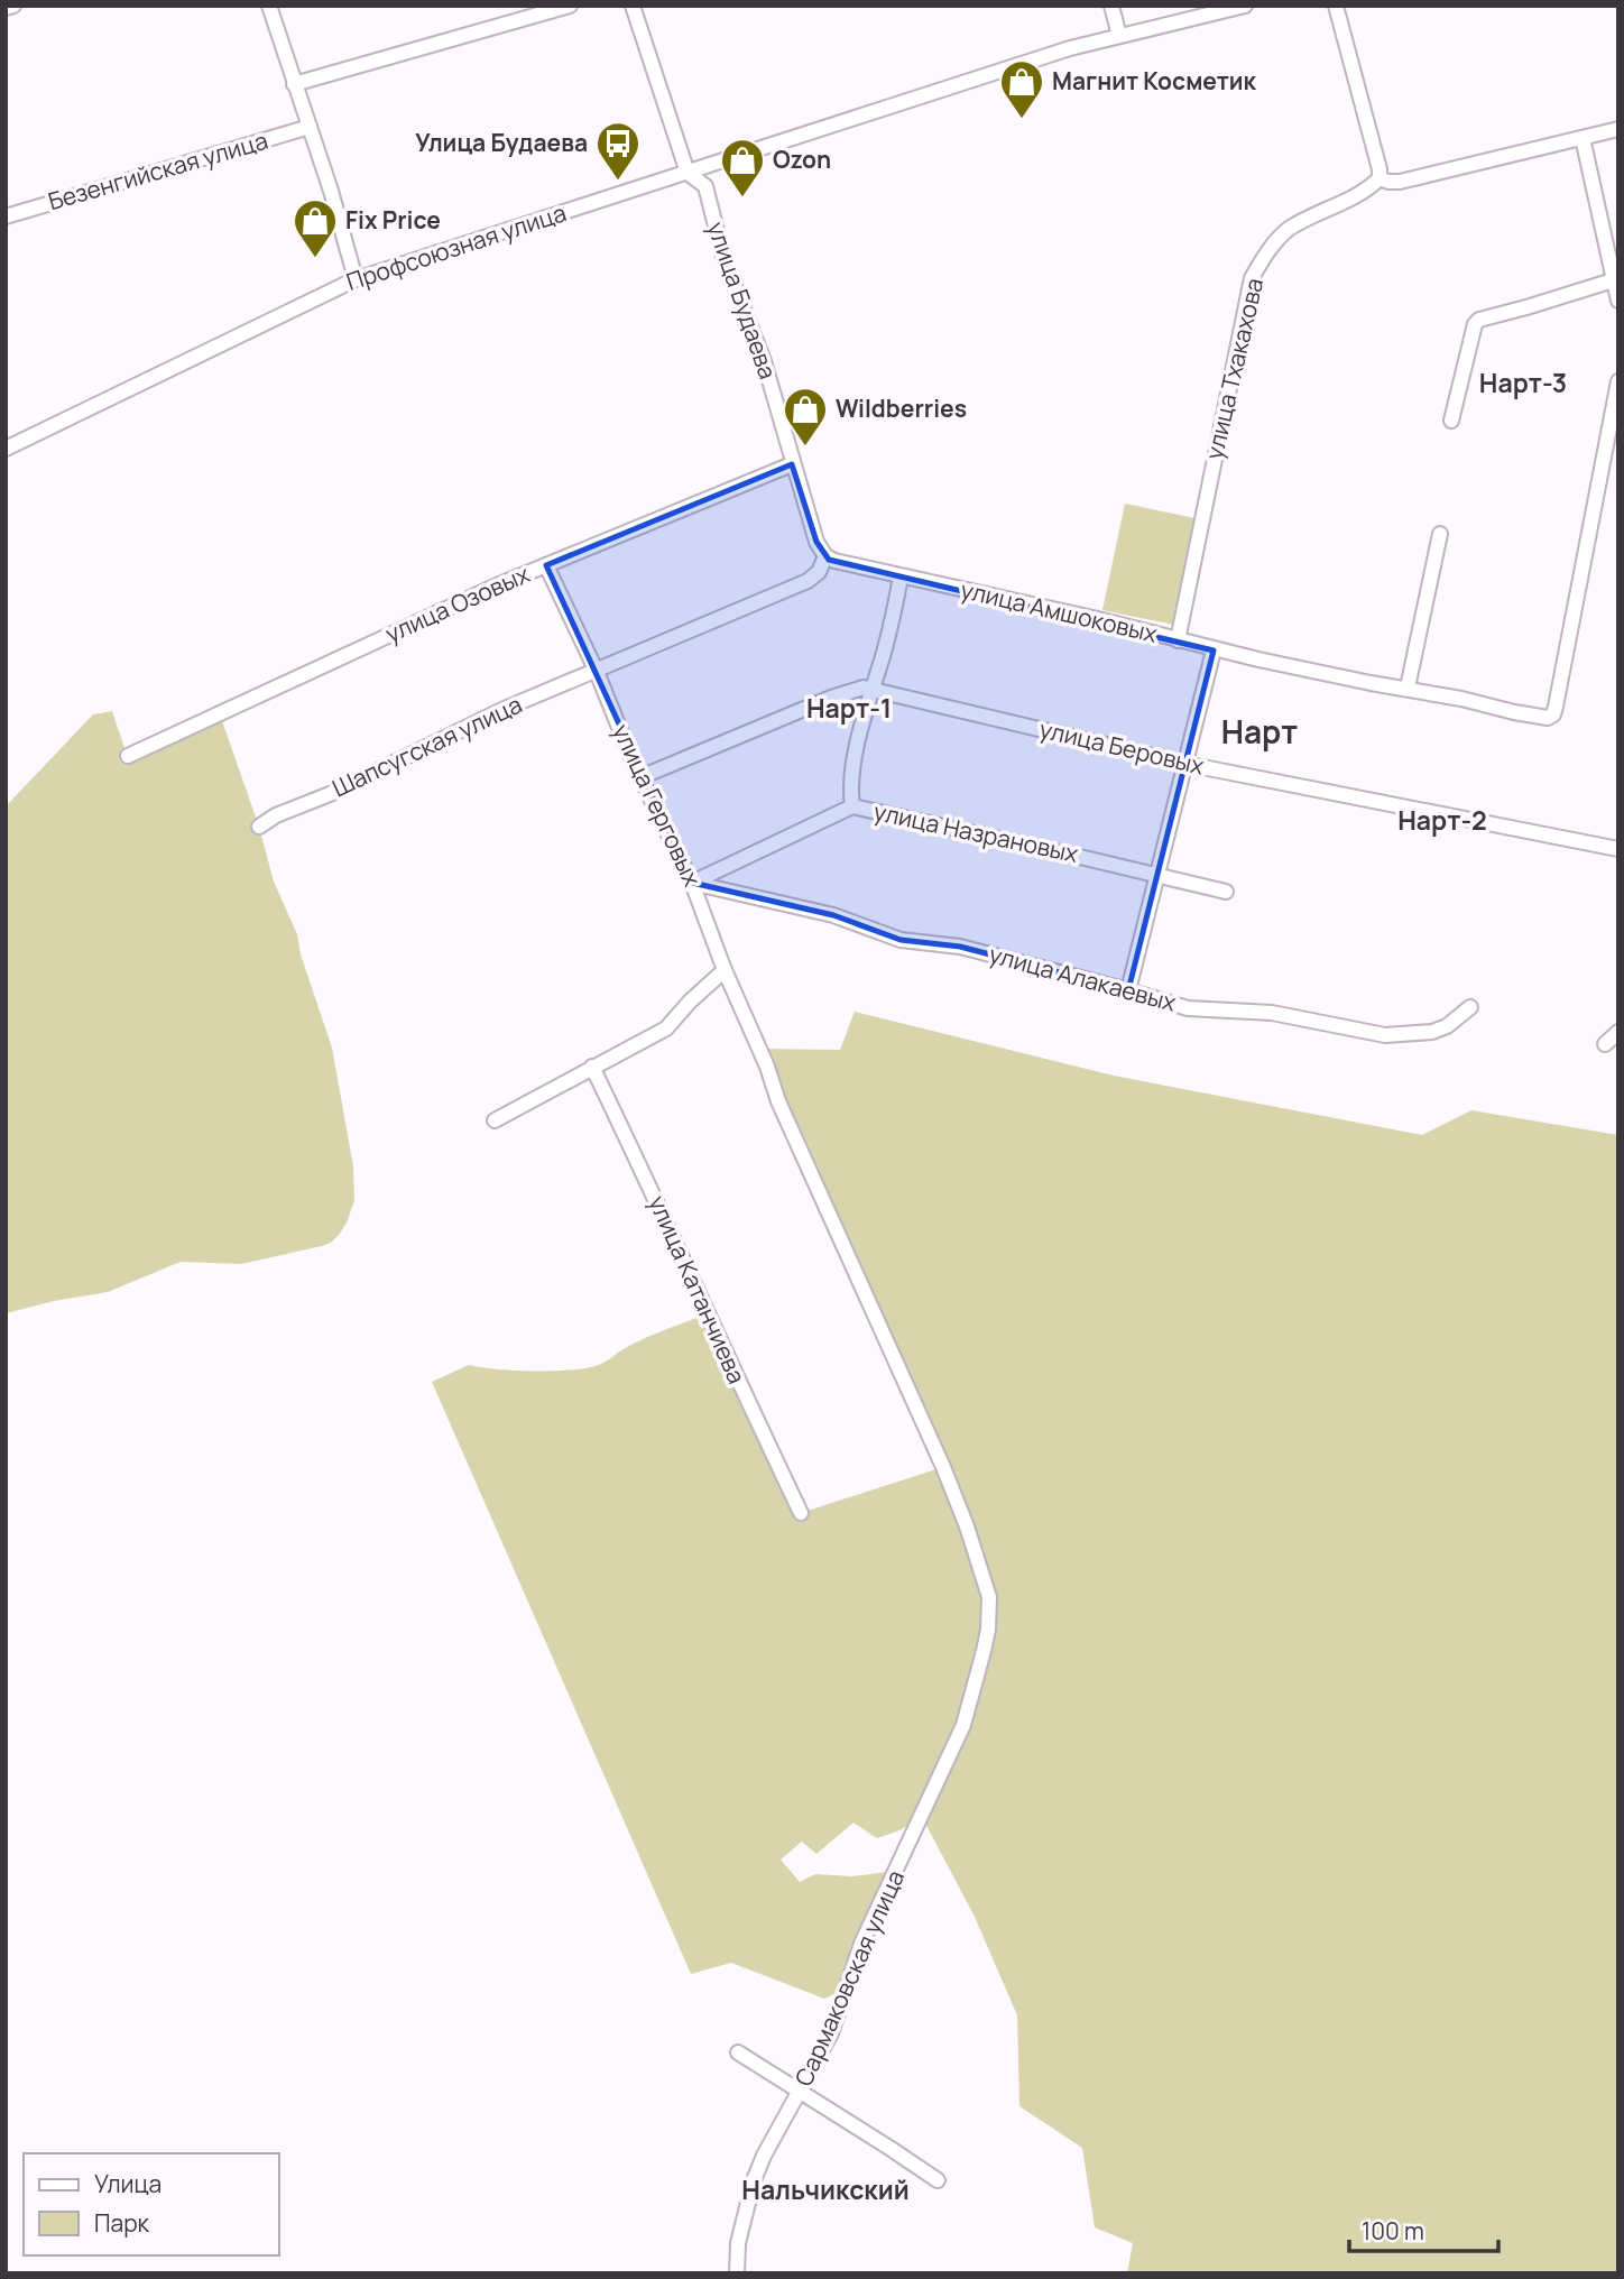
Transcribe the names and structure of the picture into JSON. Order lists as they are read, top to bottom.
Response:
{
  "streets": {
    "street": [
      "Безенгийская улица",
      "Профсоюзная улица",
      "улица Будаева",
      "улица Тхакахова",
      "улица Озовых",
      "улица Амшоковых",
      "Шапсугская улица",
      "улица Беровых",
      "улица Герговых",
      "улица Назрановых",
      "улица Алакаевых",
      "улица Катанчиева",
      "Сармаковская улица"
    ]
  },
  "crossings": [
    ["Профсоюзная улица", "улица Будаева"],
    ["улица Будаева", "улица Озовых"],
    ["улица Будаева", "улица Амшоковых"],
    ["улица Тхакахова", "улица Амшоковых"],
    ["улица Озовых", "улица Герговых"],
    ["Шапсугская улица", "улица Герговых"],
    ["улица Беровых", "улица Герговых"],
    ["улица Герговых", "улица Назрановых"],
    ["улица Герговых", "улица Алакаевых"],
    ["улица Герговых", "Сармаковская улица"],
    ["улица Назрановых", "улица Алакаевых"]
  ],
  "districts": [
    "Нарт-3",
    "Нарт-1",
    "Нарт",
    "Нарт-2",
    "Нальчикский"
  ],
  "places": {
    "shop": [
      "Магнит Косметик",
      "Ozon",
      "Fix Price",
      "Wildberries"
    ],
    "bus stop": ["Улица Будаева"]
  },
  "legend": ["Улица", "Парк"],
  "scale_bar": "100 m"
}
